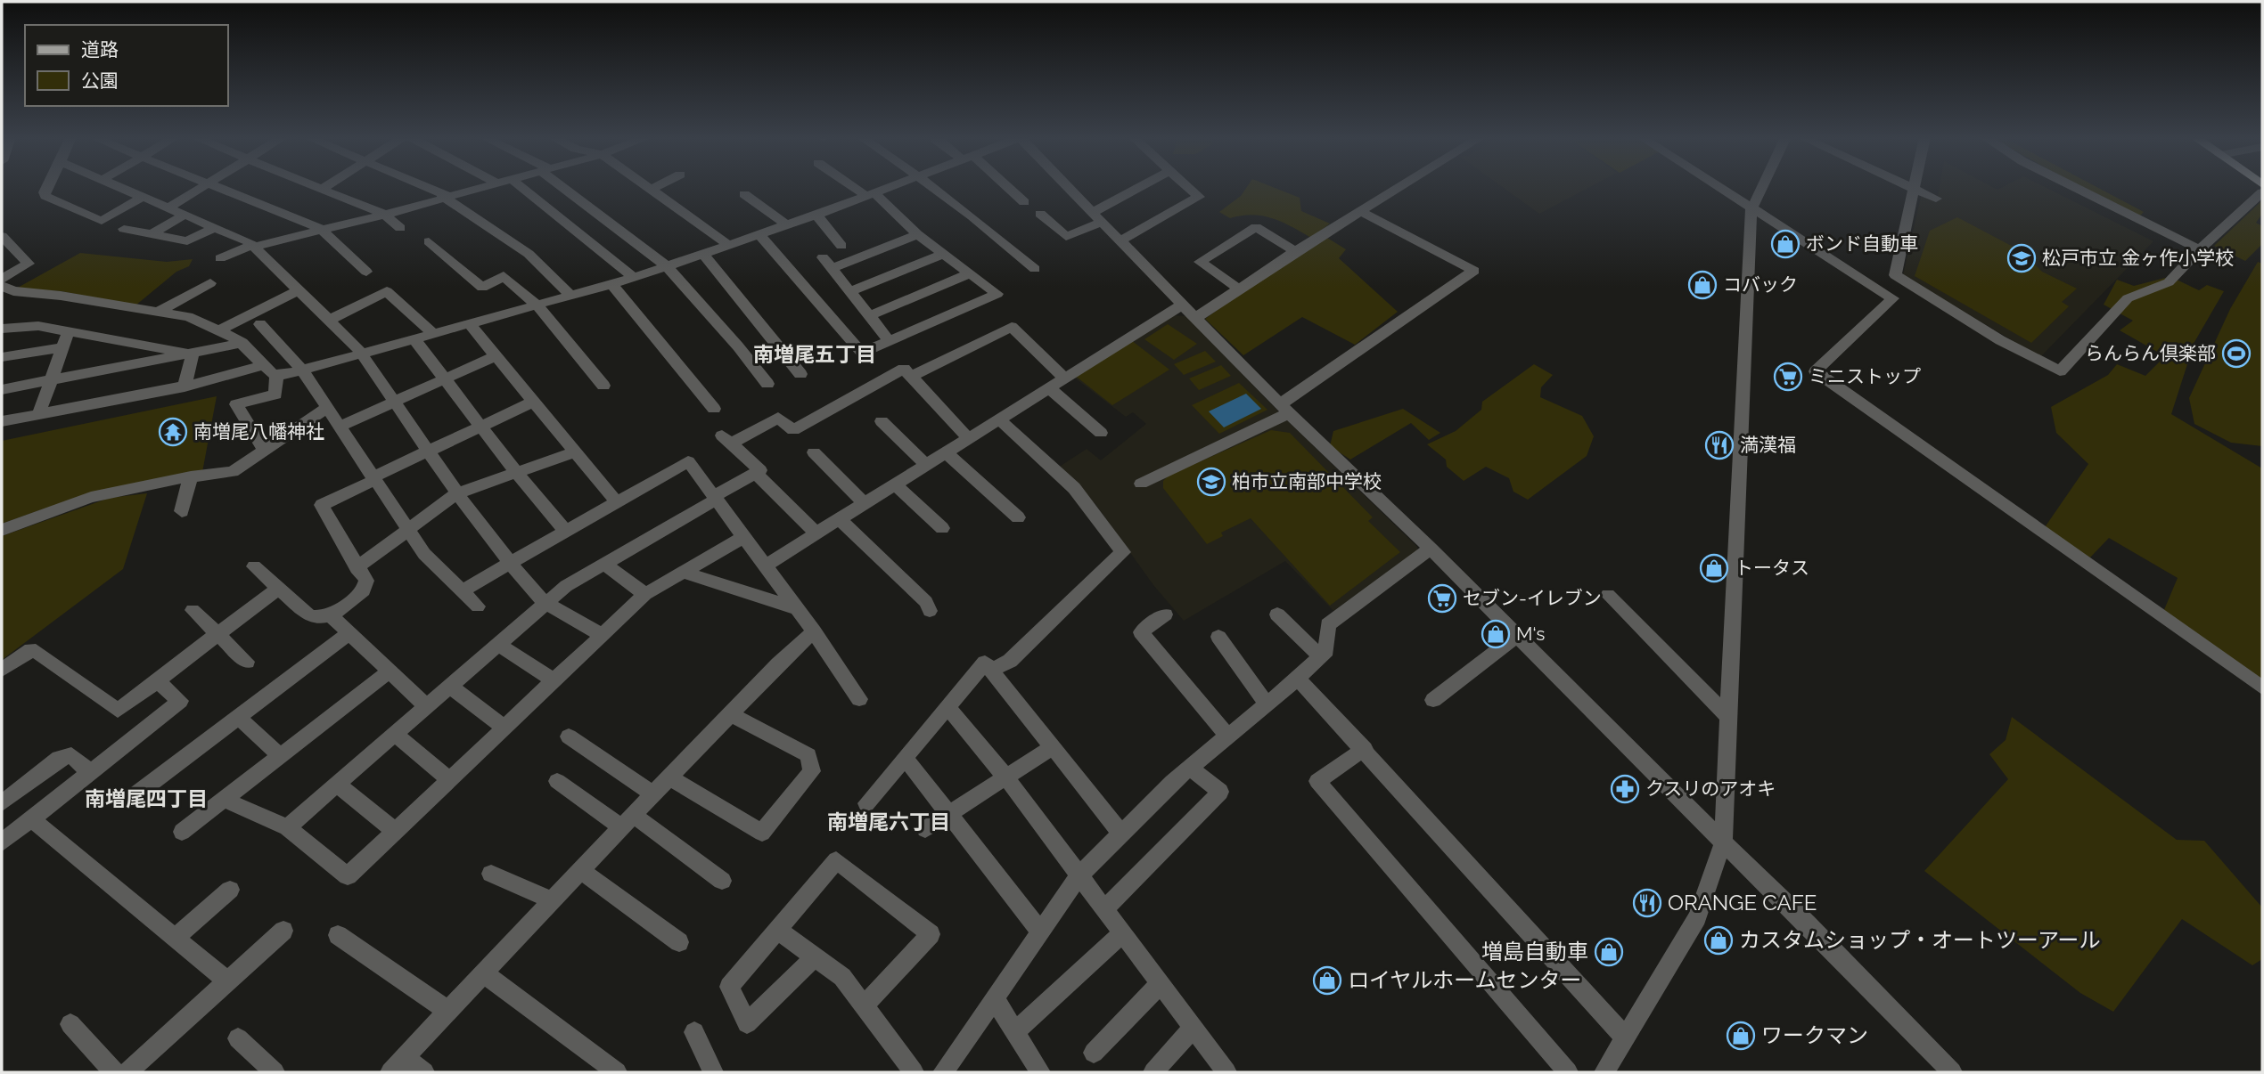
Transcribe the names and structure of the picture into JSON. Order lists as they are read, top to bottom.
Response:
{
  "districts": ["南増尾五丁目", "南増尾四丁目", "南増尾六丁目"],
  "places": {
    "shop": [
      "ボンド自動車",
      "コバック",
      "トータス",
      "M‘s",
      "カスタムショップ・オートツーアール",
      "増島自動車",
      "ロイヤルホームセンター",
      "ワークマン"
    ],
    "school or university": ["松戸市立 金ヶ作小学校", "柏市立南部中学校"],
    "sports": ["らんらん倶楽部"],
    "supermarket": ["ミニストップ", "セブン-イレブン"],
    "temple": ["南増尾八幡神社"],
    "restaurant": ["満漢福", "ORANGE CAFE"],
    "pharmacy": ["クスリのアオキ"]
  },
  "legend": ["道路", "公園"]
}
